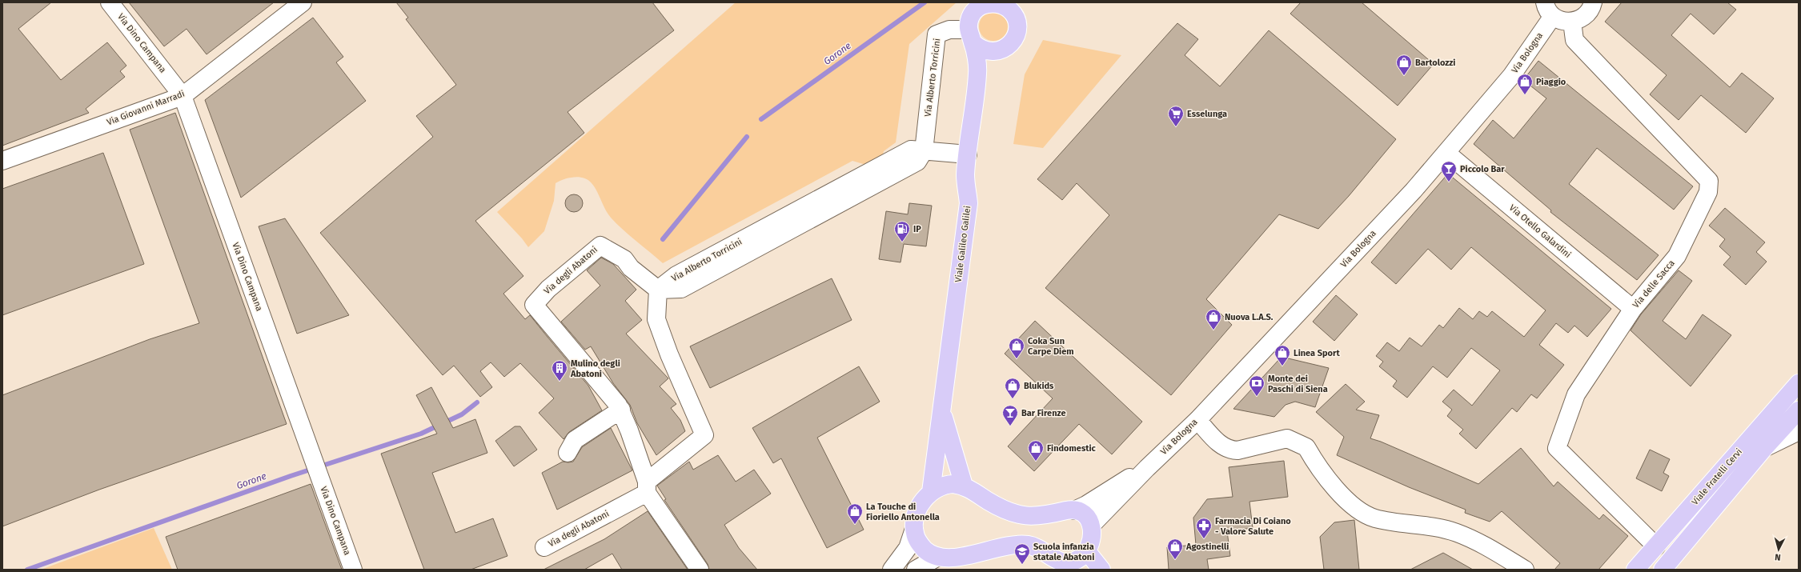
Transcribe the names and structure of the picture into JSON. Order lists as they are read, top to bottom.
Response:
{
  "streets": {
    "main road": ["Viale Galileo Galilei", "Viale Fratelli Cervi"],
    "street": [
      "Via Dino Campana",
      "Via Bologna",
      "Via Alberto Torricini",
      "Via Giovanni Marradi",
      "Via Otello Galardini",
      "Via degli Abatoni",
      "Via delle Sacca"
    ]
  },
  "crossings": [
    ["Via Dino Campana", "Via Giovanni Marradi"],
    ["Via Bologna", "Via Otello Galardini"],
    ["Via Bologna", "Via delle Sacca"],
    ["Via Alberto Torricini", "Viale Galileo Galilei"],
    ["Via Alberto Torricini", "Via degli Abatoni"],
    ["Via Otello Galardini", "Via delle Sacca"],
    ["Via delle Sacca", "Viale Fratelli Cervi"]
  ],
  "water": ["Gorone"],
  "places": {
    "shop": [
      "Bartolozzi",
      "Piaggio",
      "Nuova L.A.S.",
      "Coka Sun Carpe Diem",
      "Linea Sport",
      "Blukids",
      "Findomestic",
      "La Touche di Fioriello Antonella",
      "Agostinelli"
    ],
    "supermarket": ["Esselunga"],
    "bar": ["Piccolo Bar", "Bar Firenze"],
    "fuel station": ["IP"],
    "building": ["Mulino degli Abatoni"],
    "bank": ["Monte dei Paschi di Siena"],
    "pharmacy": ["Farmacia Di Coiano - Valore Salute"],
    "school or university": ["Scuola infanzia statale Abatoni"]
  },
  "north": "bottom"
}
